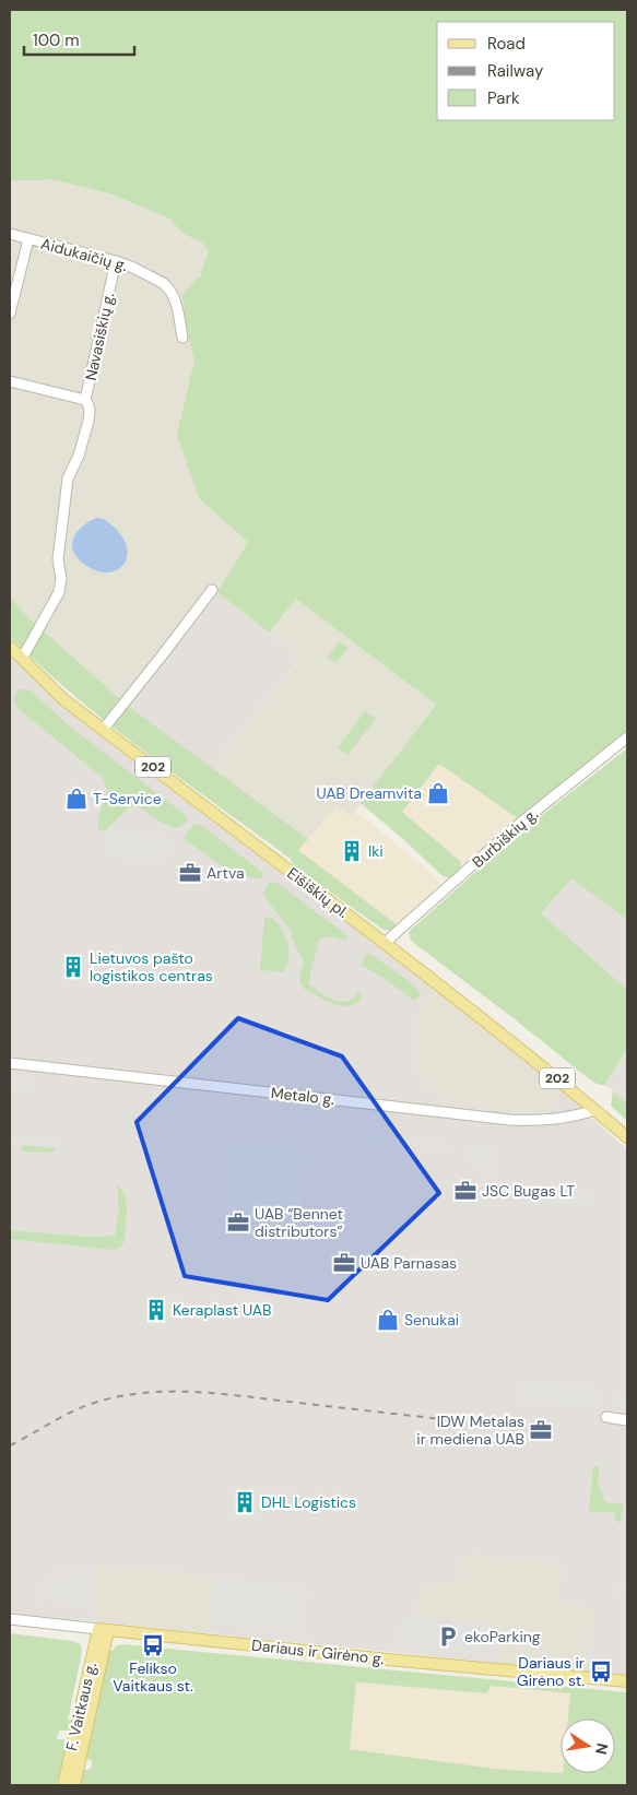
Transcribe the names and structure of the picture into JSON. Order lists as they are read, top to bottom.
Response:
{
  "streets": {
    "main road": [
      "202",
      "Eišiškių pl.",
      "Dariaus ir Girėno g.",
      "F. Vaitkaus g."
    ],
    "street": [
      "Aidukaičių g.",
      "Navasiškių g.",
      "Burbiškių g.",
      "Metalo g."
    ]
  },
  "crossings": [
    ["Aidukaičių g.", "Navasiškių g."],
    ["Burbiškių g.", "Eišiškių pl."],
    ["Eišiškių pl.", "Metalo g."],
    ["Dariaus ir Girėno g.", "F. Vaitkaus g."]
  ],
  "places": {
    "shop": ["UAB Dreamvita", "T-Service", "Senukai"],
    "building": [
      "Iki",
      "Lietuvos pašto logistikos centras",
      "Keraplast UAB",
      "DHL Logistics"
    ],
    "office": [
      "Artva",
      "JSC Bugas LT",
      "UAB “Bennet distributors”",
      "UAB Parnasas",
      "IDW Metalas ir mediena UAB"
    ],
    "parking": ["ekoParking"],
    "bus stop": ["Felikso Vaitkaus st.", "Dariaus ir Girėno st."]
  },
  "legend": ["Road", "Railway", "Park"],
  "scale_bar": "100 m",
  "north": "right"
}
